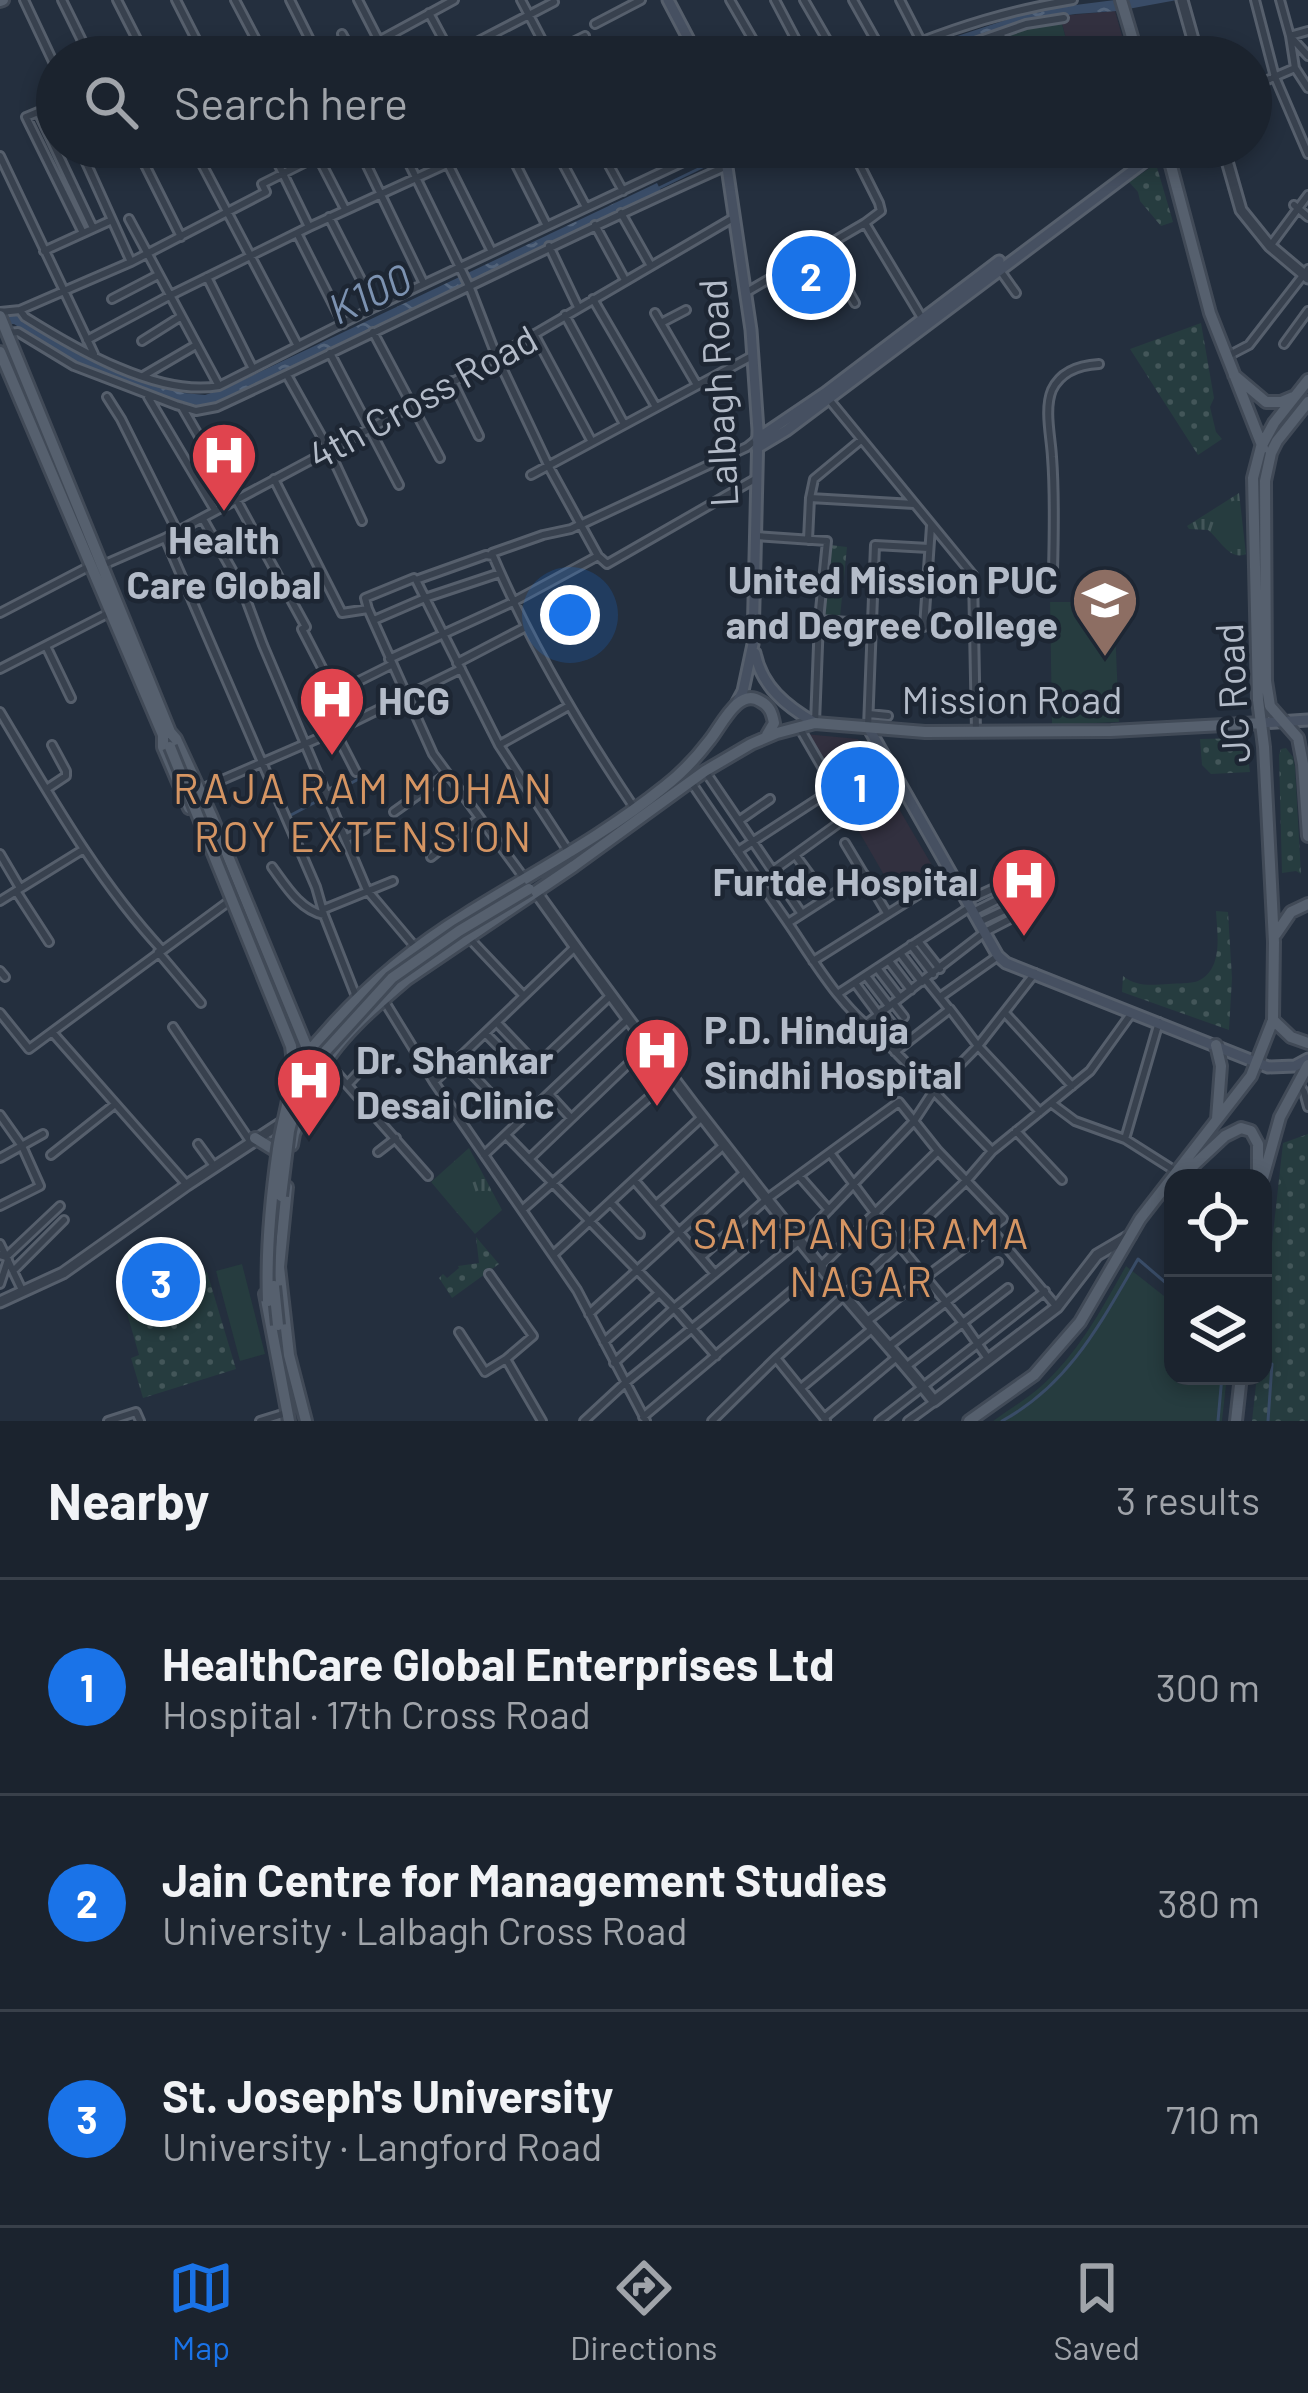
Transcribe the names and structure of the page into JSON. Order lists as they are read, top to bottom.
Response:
{
  "streets": {
    "main road": ["Lalbagh Road", "JC Road", "Mission Road"],
    "street": ["4th Cross Road"]
  },
  "crossings": [
    ["Lalbagh Road", "4th Cross Road"],
    ["JC Road", "Mission Road"]
  ],
  "districts": ["RAJA RAM MOHAN ROY EXTENSION", "SAMPANGIRAMA NAGAR"],
  "water": ["K100"],
  "places": {
    "hospital": [
      "Health Care Global",
      "HCG",
      "Furtde Hospital",
      "P.D. Hinduja Sindhi Hospital",
      "Dr. Shankar Desai Clinic"
    ],
    "school or university": ["United Mission PUC and Degree College"]
  },
  "page": {
    "search": "Search here",
    "pins": ["2", "1", "3"],
    "heading": ["Nearby", "3 results"],
    "list": [
      {
        "mark": "1",
        "name": "HealthCare Global Enterprises Ltd",
        "note": "Hospital · 17th Cross Road",
        "value": "300 m"
      },
      {
        "mark": "2",
        "name": "Jain Centre for Management Studies",
        "note": "University · Lalbagh Cross Road",
        "value": "380 m"
      },
      {
        "mark": "3",
        "name": "St. Joseph's University",
        "note": "University · Langford Road",
        "value": "710 m"
      }
    ],
    "nav": ["Map", "Directions", "Saved"]
  }
}
